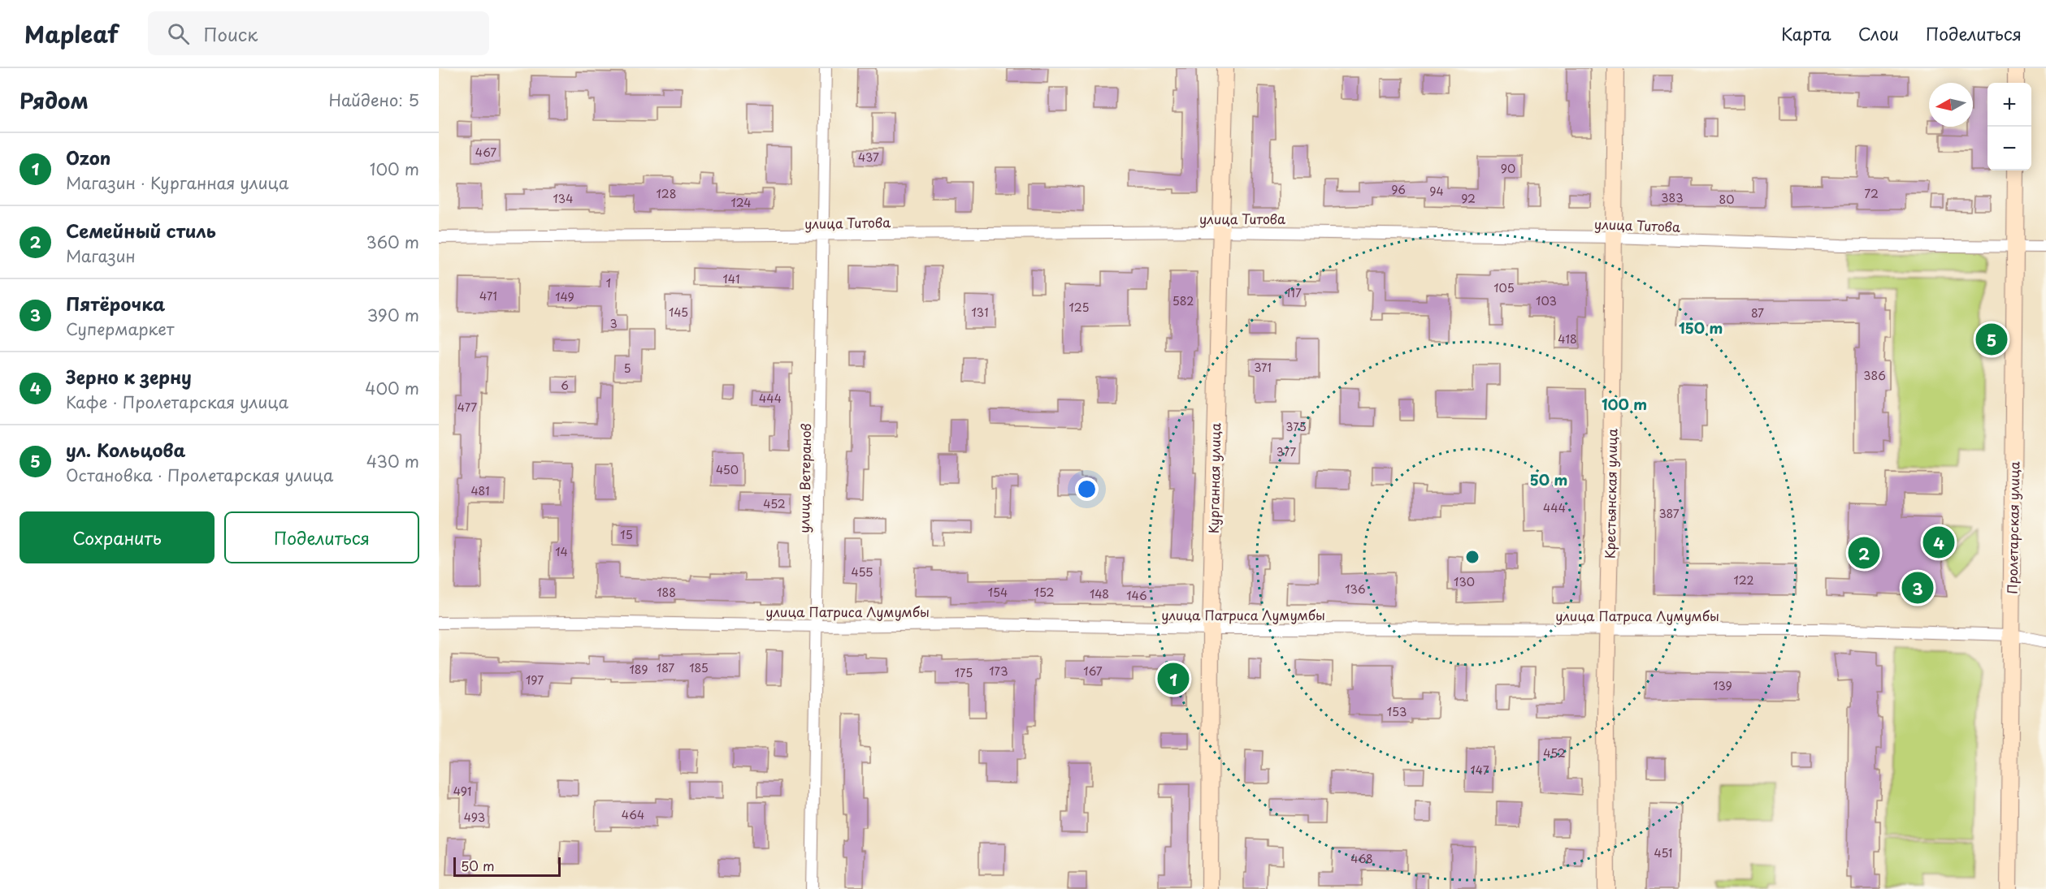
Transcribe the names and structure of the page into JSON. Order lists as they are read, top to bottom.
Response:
{
  "streets": {
    "street": [
      "улица Титова",
      "улица Ветеранов",
      "Курганная улица",
      "Крестьянская улица",
      "Пролетарская улица",
      "улица Патриса Лумумбы"
    ]
  },
  "crossings": [
    ["улица Титова", "улица Ветеранов"],
    ["улица Титова", "Курганная улица"],
    ["улица Титова", "Крестьянская улица"],
    ["улица Титова", "Пролетарская улица"],
    ["улица Ветеранов", "улица Патриса Лумумбы"],
    ["Курганная улица", "улица Патриса Лумумбы"],
    ["Крестьянская улица", "улица Патриса Лумумбы"],
    ["Пролетарская улица", "улица Патриса Лумумбы"]
  ],
  "house_numbers": [
    "467",
    "437",
    "90",
    "96",
    "94",
    "128",
    "72",
    "383",
    "134",
    "92",
    "80",
    "124",
    "141",
    "1",
    "105",
    "117",
    "471",
    "149",
    "582",
    "103",
    "125",
    "145",
    "131",
    "87",
    "3",
    "418",
    "371",
    "5",
    "386",
    "6",
    "444",
    "477",
    "375",
    "377",
    "450",
    "481",
    "452",
    "444",
    "387",
    "15",
    "14",
    "455",
    "122",
    "130",
    "136",
    "188",
    "154",
    "152",
    "148",
    "146",
    "187",
    "185",
    "189",
    "173",
    "167",
    "175",
    "197",
    "139",
    "153",
    "452",
    "147",
    "491",
    "464",
    "493",
    "451",
    "468"
  ],
  "scale_bar": "50 m",
  "north": "left",
  "page": {
    "header": "Mapleaf",
    "search": "Поиск",
    "nav": ["Карта", "Слои", "Поделиться"],
    "heading": ["Рядом", "Найдено: 5"],
    "map_buttons": ["+", "−"],
    "list": [
      {
        "mark": "1",
        "name": "Ozon",
        "note": "Магазин · Курганная улица",
        "value": "100 m"
      },
      {
        "mark": "2",
        "name": "Семейный стиль",
        "note": "Магазин",
        "value": "360 m"
      },
      {
        "mark": "3",
        "name": "Пятёрочка",
        "note": "Супермаркет",
        "value": "390 m"
      },
      {
        "mark": "4",
        "name": "Зерно к зерну",
        "note": "Кафе · Пролетарская улица",
        "value": "400 m"
      },
      {
        "mark": "5",
        "name": "ул. Кольцова",
        "note": "Остановка · Пролетарская улица",
        "value": "430 m"
      }
    ],
    "pins": [
      "5",
      "4",
      "2",
      "3",
      "1"
    ],
    "buttons": ["Сохранить", "Поделиться"],
    "scale": "50 m"
  },
  "rings": ["150 m", "100 m", "50 m"]
}
